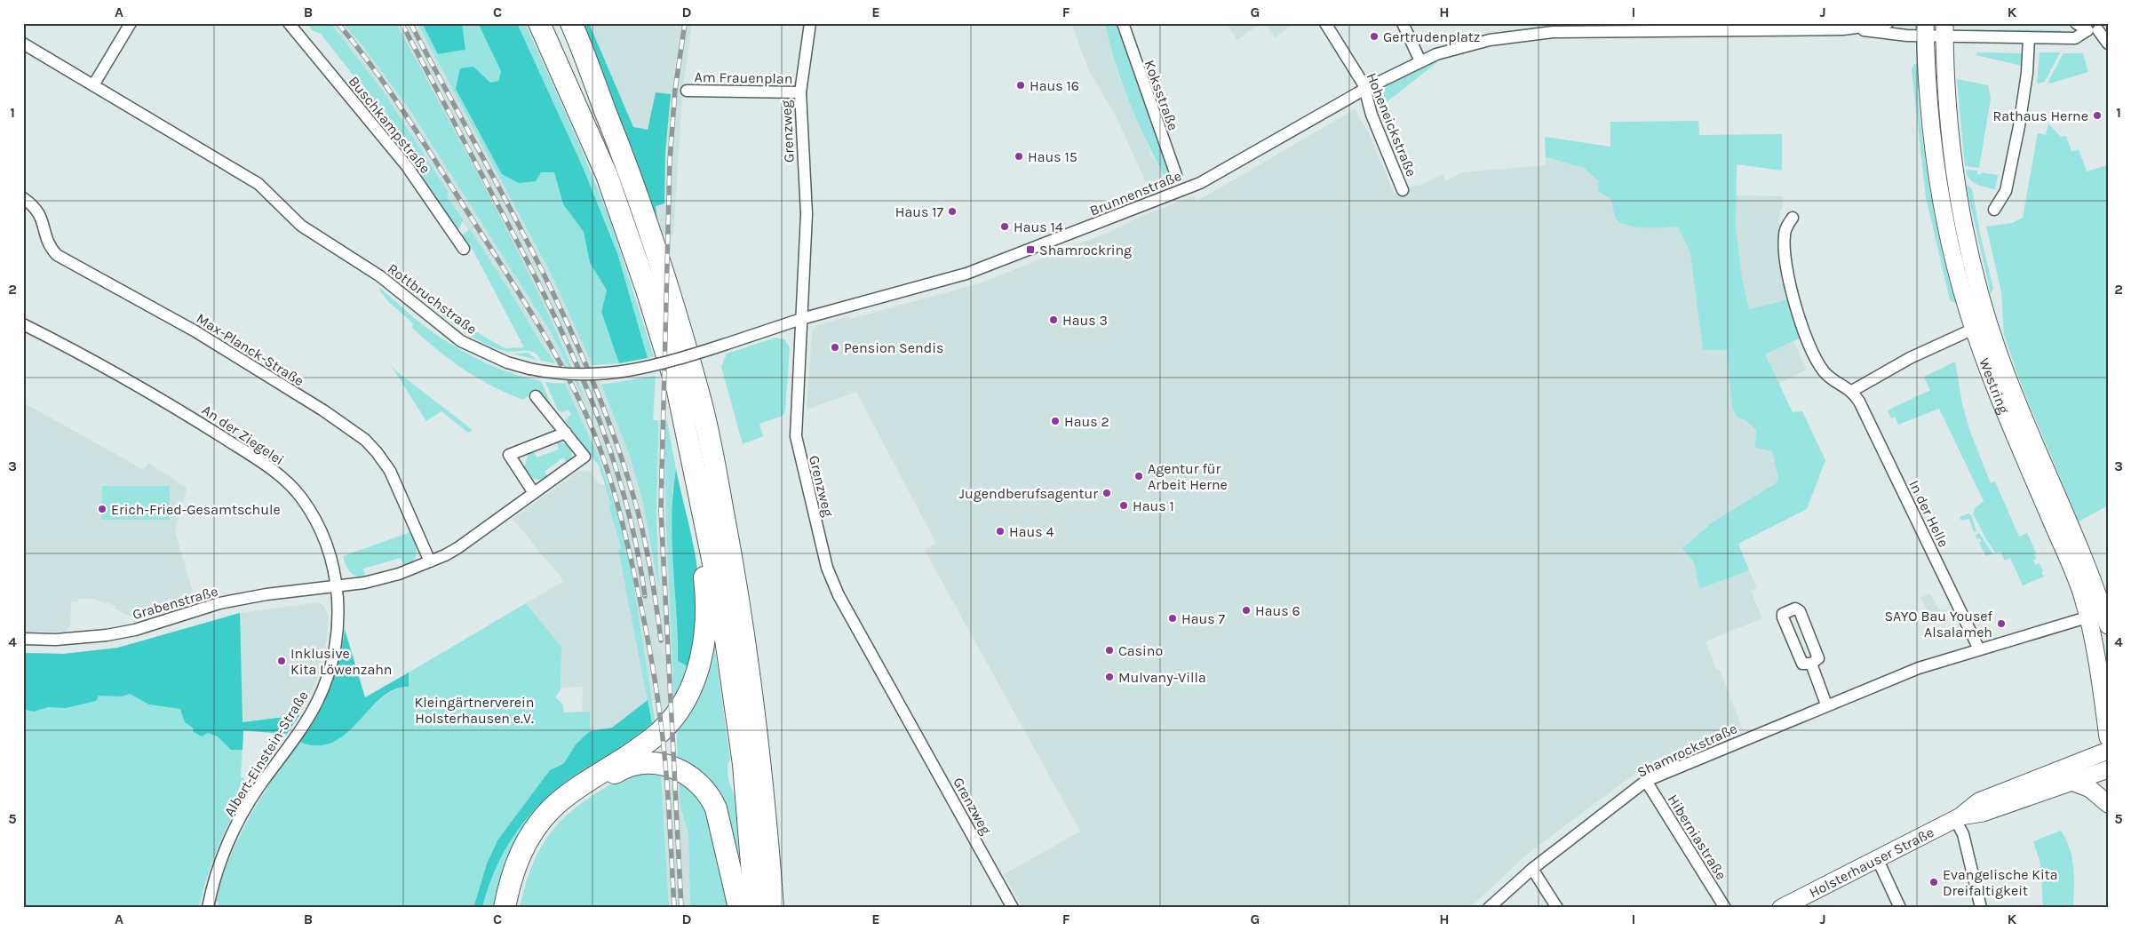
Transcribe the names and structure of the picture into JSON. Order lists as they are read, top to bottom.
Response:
{
  "streets": {
    "main road": ["Westring", "Holsterhauser Straße"],
    "street": [
      "Am Frauenplan",
      "Koksstraße",
      "Buschkampstraße",
      "Hoheneickstraße",
      "Grenzweg",
      "Brunnenstraße",
      "Rottbruchstraße",
      "Max-Planck-Straße",
      "An der Ziegelei",
      "In der Helle",
      "Grabenstraße",
      "Shamrockstraße",
      "Albert-Einstein-Straße",
      "Hiberniastraße"
    ]
  },
  "crossings": [
    ["Am Frauenplan", "Grenzweg"],
    ["Hoheneickstraße", "Brunnenstraße"],
    ["Grenzweg", "Brunnenstraße"],
    ["Grenzweg", "Rottbruchstraße"],
    ["Brunnenstraße", "Rottbruchstraße"],
    ["Westring", "Shamrockstraße"],
    ["An der Ziegelei", "Grabenstraße"],
    ["An der Ziegelei", "Albert-Einstein-Straße"],
    ["In der Helle", "Shamrockstraße"],
    ["Grabenstraße", "Albert-Einstein-Straße"],
    ["Shamrockstraße", "Hiberniastraße"]
  ],
  "parks": ["Kleingärtnerverein Holsterhausen e.V."],
  "places": {
    "other": [
      "Gertrudenplatz",
      "Haus 16",
      "Rathaus Herne",
      "Haus 15",
      "Haus 17",
      "Haus 14",
      "Haus 3",
      "Pension Sendis",
      "Haus 2",
      "Agentur für Arbeit Herne",
      "Jugendberufsagentur",
      "Haus 1",
      "Erich-Fried-Gesamtschule",
      "Haus 4",
      "Haus 6",
      "Haus 7",
      "SAYO Bau Yousef Alsalameh",
      "Casino",
      "Inklusive Kita Löwenzahn",
      "Mulvany-Villa",
      "Evangelische Kita Dreifaltigkeit"
    ],
    "transit": ["Shamrockring"]
  },
  "grid": {
    "columns": [
      "A",
      "B",
      "C",
      "D",
      "E",
      "F",
      "G",
      "H",
      "I",
      "J",
      "K"
    ],
    "rows": [
      "1",
      "2",
      "3",
      "4",
      "5"
    ]
  }
}
